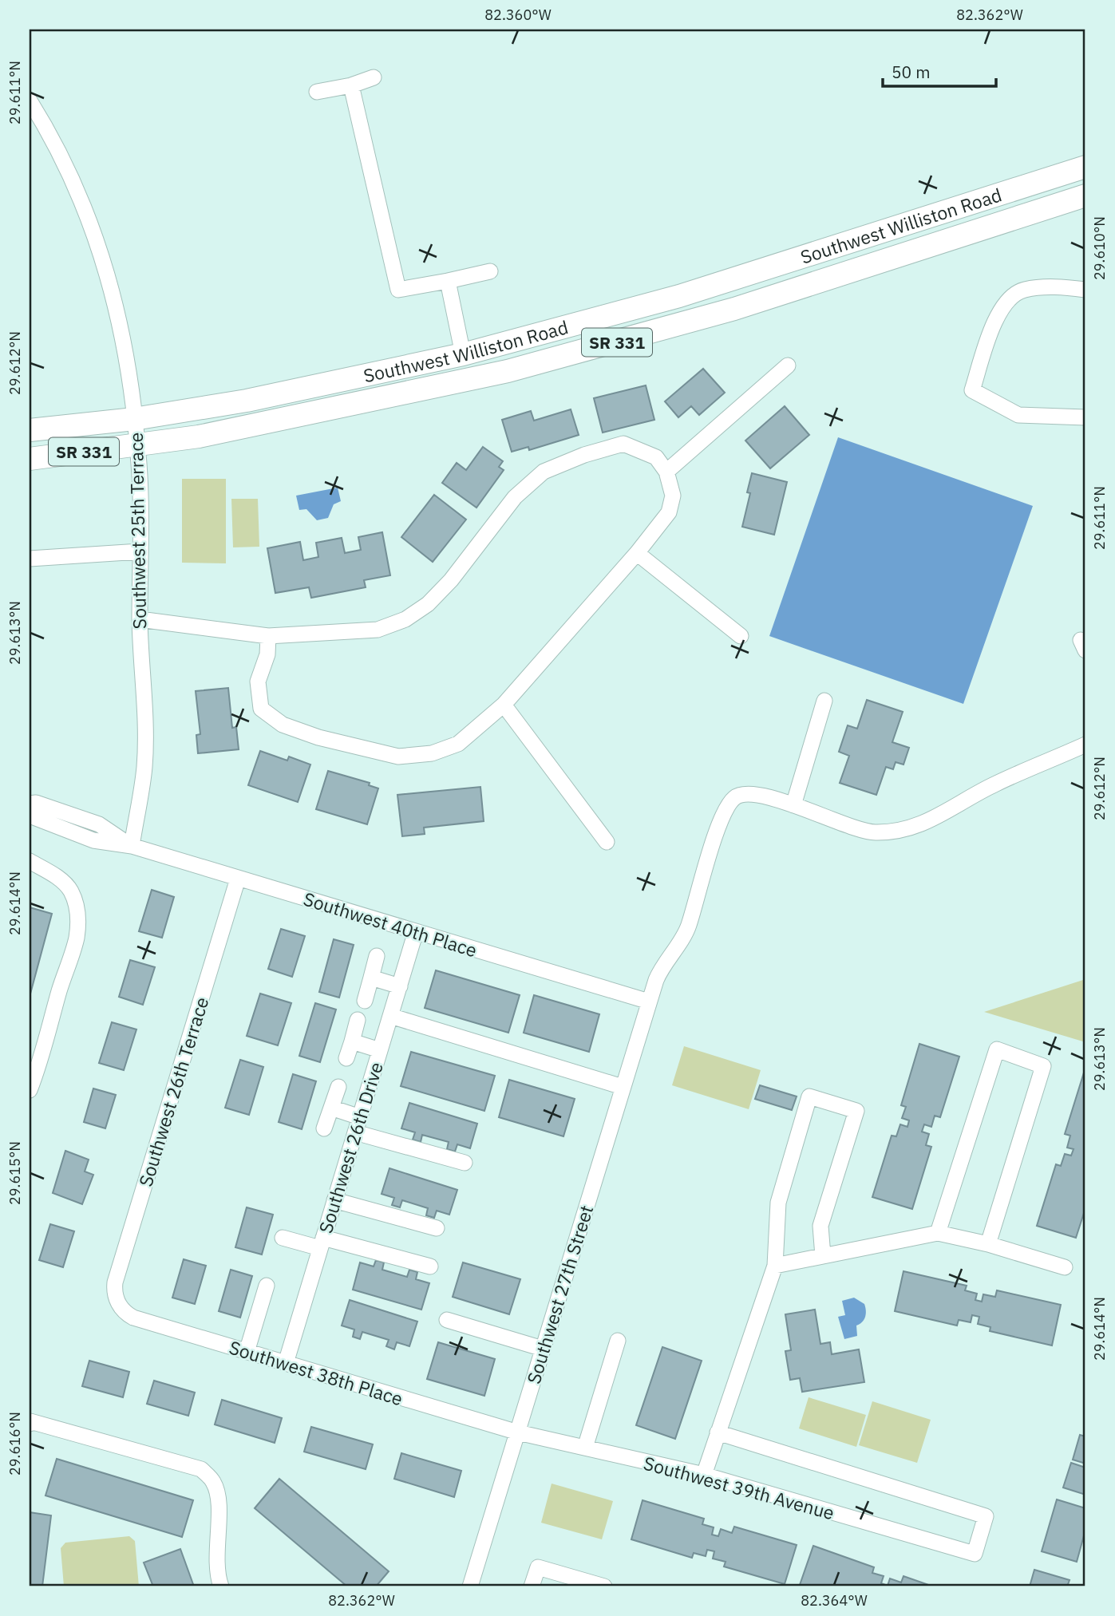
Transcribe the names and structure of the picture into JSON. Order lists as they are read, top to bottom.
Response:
{
  "streets": {
    "highway": ["Southwest Williston Road", "SR 331"],
    "street": [
      "Southwest 25th Terrace",
      "Southwest 40th Place",
      "Southwest 26th Terrace",
      "Southwest 26th Drive",
      "Southwest 27th Street",
      "Southwest 38th Place",
      "Southwest 39th Avenue"
    ]
  },
  "crossings": [
    ["Southwest Williston Road", "Southwest 25th Terrace"],
    ["Southwest 25th Terrace", "Southwest 40th Place"],
    ["Southwest 40th Place", "Southwest 26th Terrace"],
    ["Southwest 40th Place", "Southwest 26th Drive"],
    ["Southwest 40th Place", "Southwest 27th Street"],
    ["Southwest 26th Terrace", "Southwest 38th Place"],
    ["Southwest 26th Drive", "Southwest 38th Place"],
    ["Southwest 27th Street", "Southwest 38th Place"],
    ["Southwest 27th Street", "Southwest 39th Avenue"],
    ["Southwest 38th Place", "Southwest 39th Avenue"]
  ],
  "scale_bar": "50 m",
  "coordinates": [
    "82.360°W",
    "82.362°W",
    "29.611°N",
    "29.610°N",
    "29.612°N",
    "29.613°N",
    "29.614°N",
    "29.615°N",
    "29.616°N",
    "82.364°W"
  ]
}
